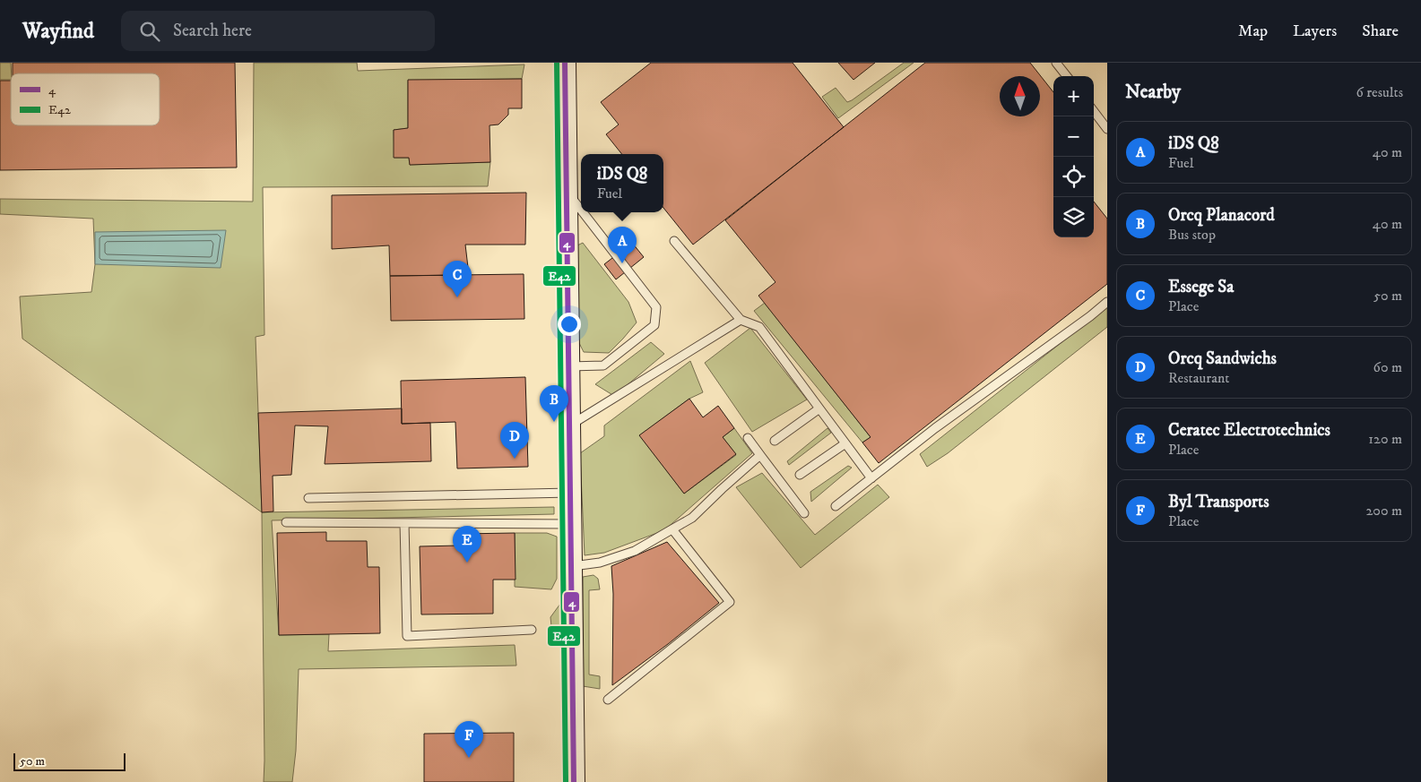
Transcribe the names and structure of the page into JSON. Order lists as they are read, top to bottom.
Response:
{
  "lines": ["transit line 4", "transit line E42"],
  "legend": ["4", "E42"],
  "scale_bar": "50 m",
  "north": "top",
  "page": {
    "header": "Wayfind",
    "search": "Search here",
    "nav": ["Map", "Layers", "Share"],
    "heading": ["Nearby", "6 results"],
    "map_buttons": ["+", "−"],
    "list": [
      {
        "mark": "A",
        "name": "iDS Q8",
        "note": "Fuel",
        "value": "40 m"
      },
      {
        "mark": "B",
        "name": "Orcq Planacord",
        "note": "Bus stop",
        "value": "40 m"
      },
      {
        "mark": "C",
        "name": "Essege Sa",
        "note": "Place",
        "value": "50 m"
      },
      {
        "mark": "D",
        "name": "Orcq Sandwichs",
        "note": "Restaurant",
        "value": "60 m"
      },
      {
        "mark": "E",
        "name": "Ceratec Electrotechnics",
        "note": "Place",
        "value": "120 m"
      },
      {
        "mark": "F",
        "name": "Byl Transports",
        "note": "Place",
        "value": "200 m"
      }
    ],
    "popup": ["iDS Q8", "Fuel"],
    "pins": [
      "A",
      "C",
      "B",
      "D",
      "E",
      "F"
    ],
    "scale": "50 m"
  }
}
